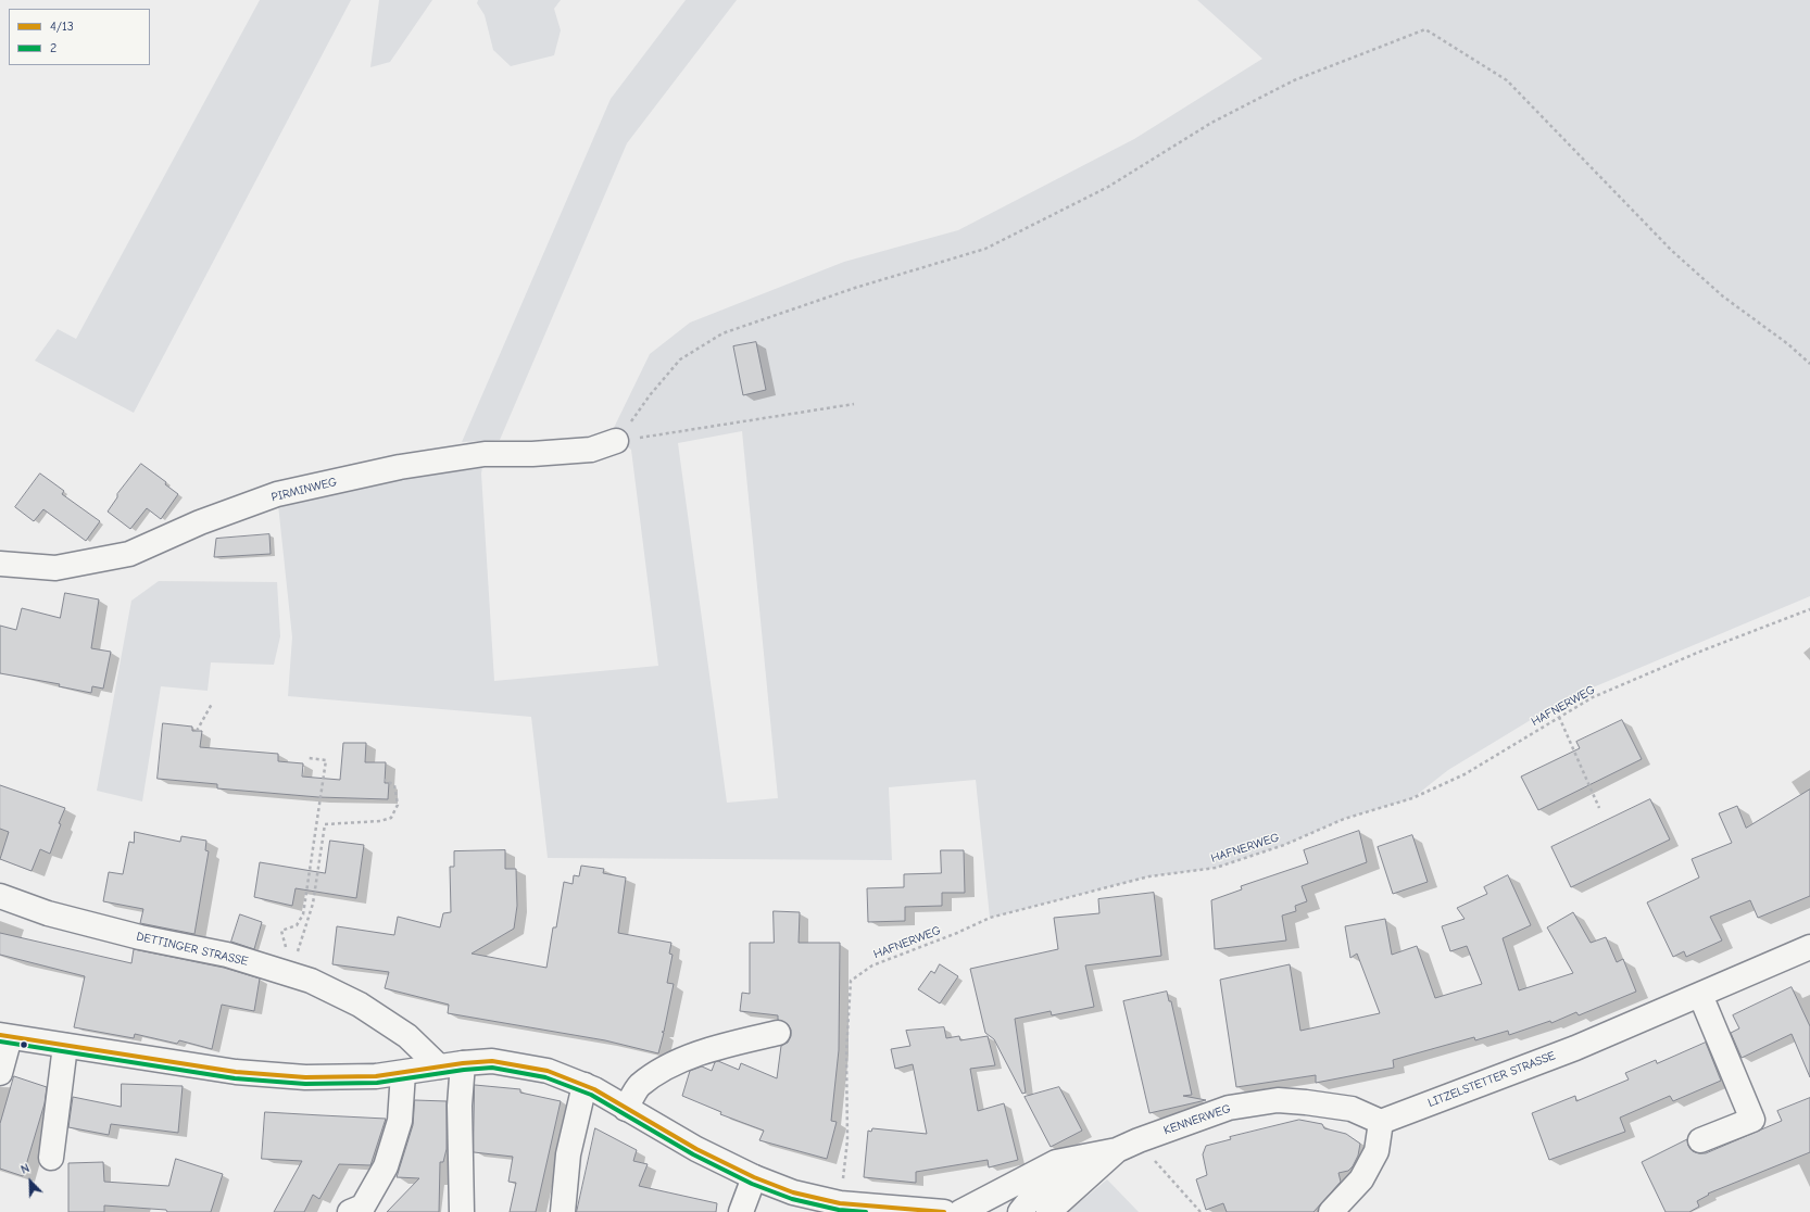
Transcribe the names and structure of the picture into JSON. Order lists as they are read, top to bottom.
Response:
{
  "streets": {
    "street": [
      "PIRMINWEG",
      "DETTINGER STRASSE",
      "LITZELSTETTER STRASSE",
      "KENNERWEG"
    ],
    "path": ["HAFNERWEG"]
  },
  "crossings": [
    ["LITZELSTETTER STRASSE", "KENNERWEG"]
  ],
  "lines": ["transit line 4/13", "transit line 2"],
  "legend": ["4/13", "2"],
  "north": "top left"
}
